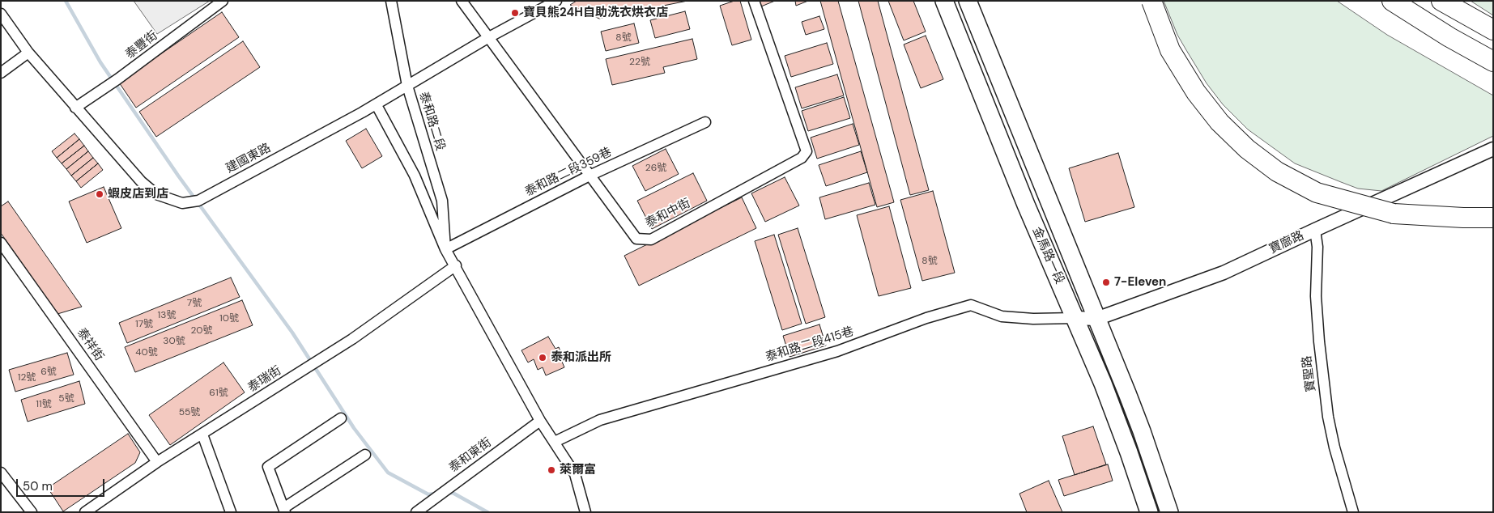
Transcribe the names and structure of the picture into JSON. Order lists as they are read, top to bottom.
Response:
{
  "streets": {
    "main road": ["金馬路一段"],
    "street": [
      "泰豐街",
      "泰和路二段",
      "建國東路",
      "泰和路二段359巷",
      "泰和中街",
      "寶廍路",
      "泰祥街",
      "泰和路二段415巷",
      "寶聖路",
      "泰瑞街",
      "泰和東街"
    ]
  },
  "crossings": [
    ["泰豐街", "建國東路"],
    ["泰和路二段", "建國東路"],
    ["泰和路二段", "泰和路二段359巷"],
    ["泰和路二段", "泰和路二段415巷"],
    ["泰和路二段", "泰瑞街"],
    ["泰和路二段", "泰和東街"],
    ["建國東路", "泰和中街"],
    ["泰和路二段359巷", "泰和中街"],
    ["寶廍路", "金馬路一段"],
    ["寶廍路", "泰和路二段415巷"],
    ["寶廍路", "寶聖路"],
    ["金馬路一段", "泰和路二段415巷"],
    ["泰祥街", "泰瑞街"]
  ],
  "places": [
    "寶貝熊24H自助洗衣烘衣店",
    "蝦皮店到店",
    "7-Eleven",
    "泰和派出所",
    "萊爾富"
  ],
  "house_numbers": [
    "8號",
    "22號",
    "26號",
    "8號",
    "7號",
    "13號",
    "10號",
    "17號",
    "20號",
    "30號",
    "40號",
    "6號",
    "12號",
    "61號",
    "5號",
    "11號",
    "55號"
  ],
  "scale_bar": "50 m"
}
